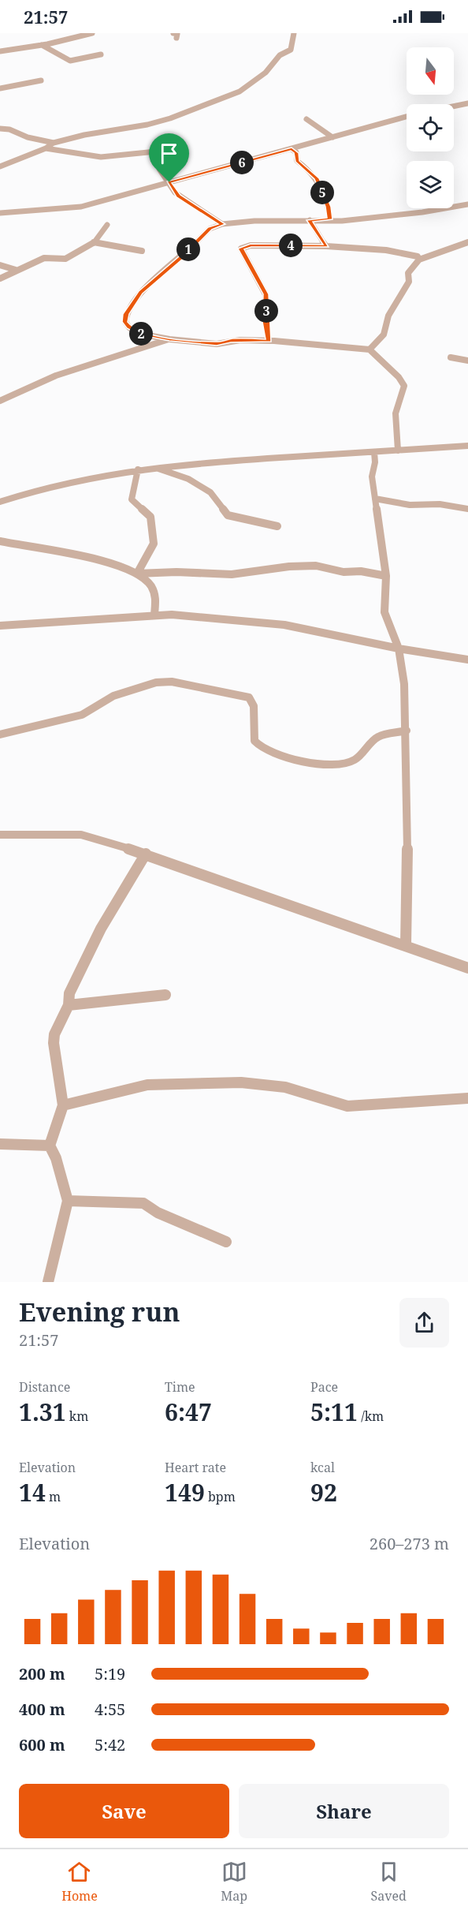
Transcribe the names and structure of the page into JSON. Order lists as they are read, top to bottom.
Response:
{
  "north": "bottom",
  "page": {
    "status": "21:57",
    "pins": [
      "6",
      "5",
      "4",
      "1",
      "3",
      "2"
    ],
    "heading": ["Evening run", "21:57"],
    "stats": [
      ["Distance", "1.31 km"],
      ["Time", "6:47"],
      ["Pace", "5:11 /km"],
      ["Elevation", "14 m"],
      ["Heart rate", "149 bpm"],
      ["kcal", "92"]
    ],
    "chart": ["Elevation", "260–273 m"],
    "list": [
      {
        "name": "200 m",
        "note": "5:19"
      },
      {
        "name": "400 m",
        "note": "4:55"
      },
      {
        "name": "600 m",
        "note": "5:42"
      }
    ],
    "buttons": ["Save", "Share"],
    "tabs": ["Home", "Map", "Saved"]
  }
}
